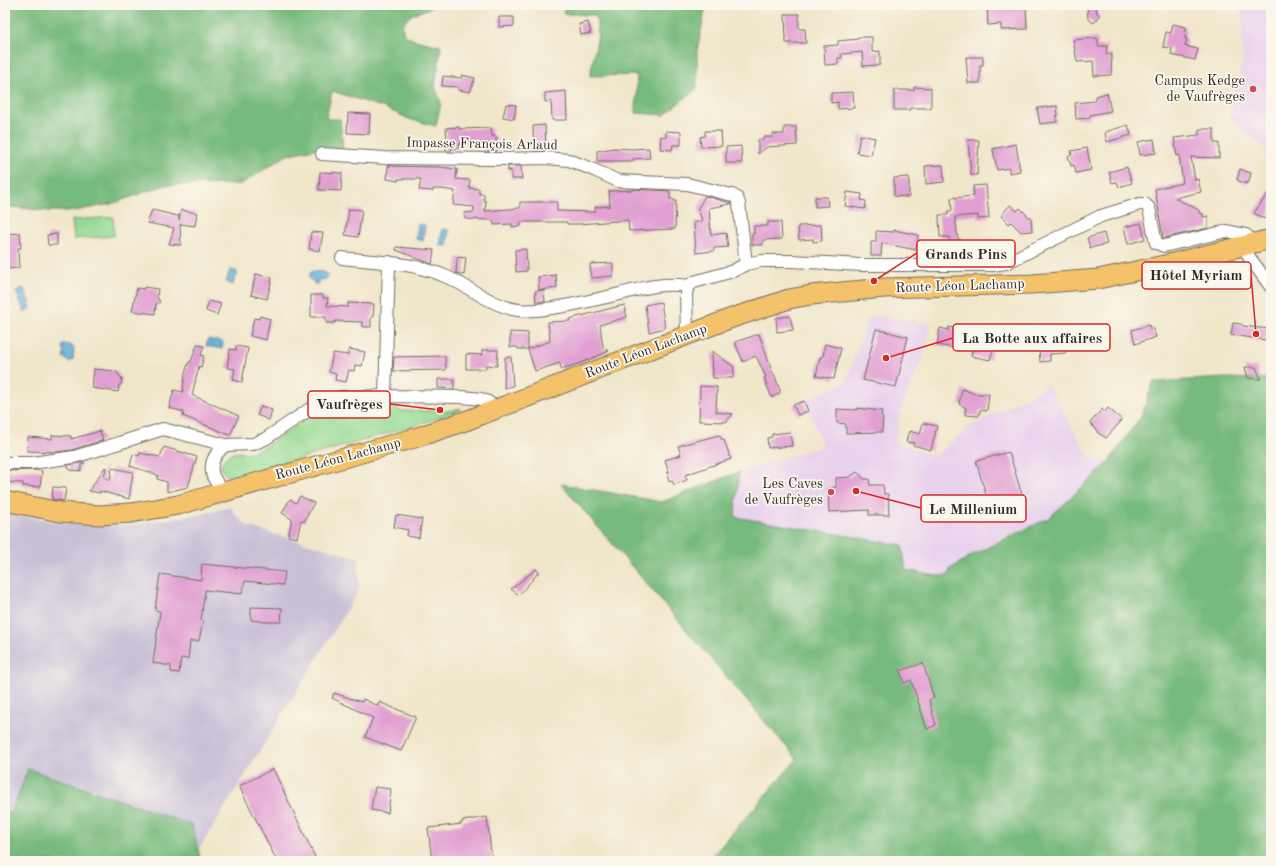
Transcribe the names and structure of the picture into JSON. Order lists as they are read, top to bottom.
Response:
{
  "streets": {
    "main road": ["Route Léon Lachamp"],
    "street": ["Impasse François Arlaud"]
  },
  "places": [
    "Campus Kedge de Vaufrèges",
    "Grands Pins",
    "Hôtel Myriam",
    "La Botte aux affaires",
    "Vaufrèges",
    "Le Millenium",
    "Les Caves de Vaufrèges"
  ]
}
